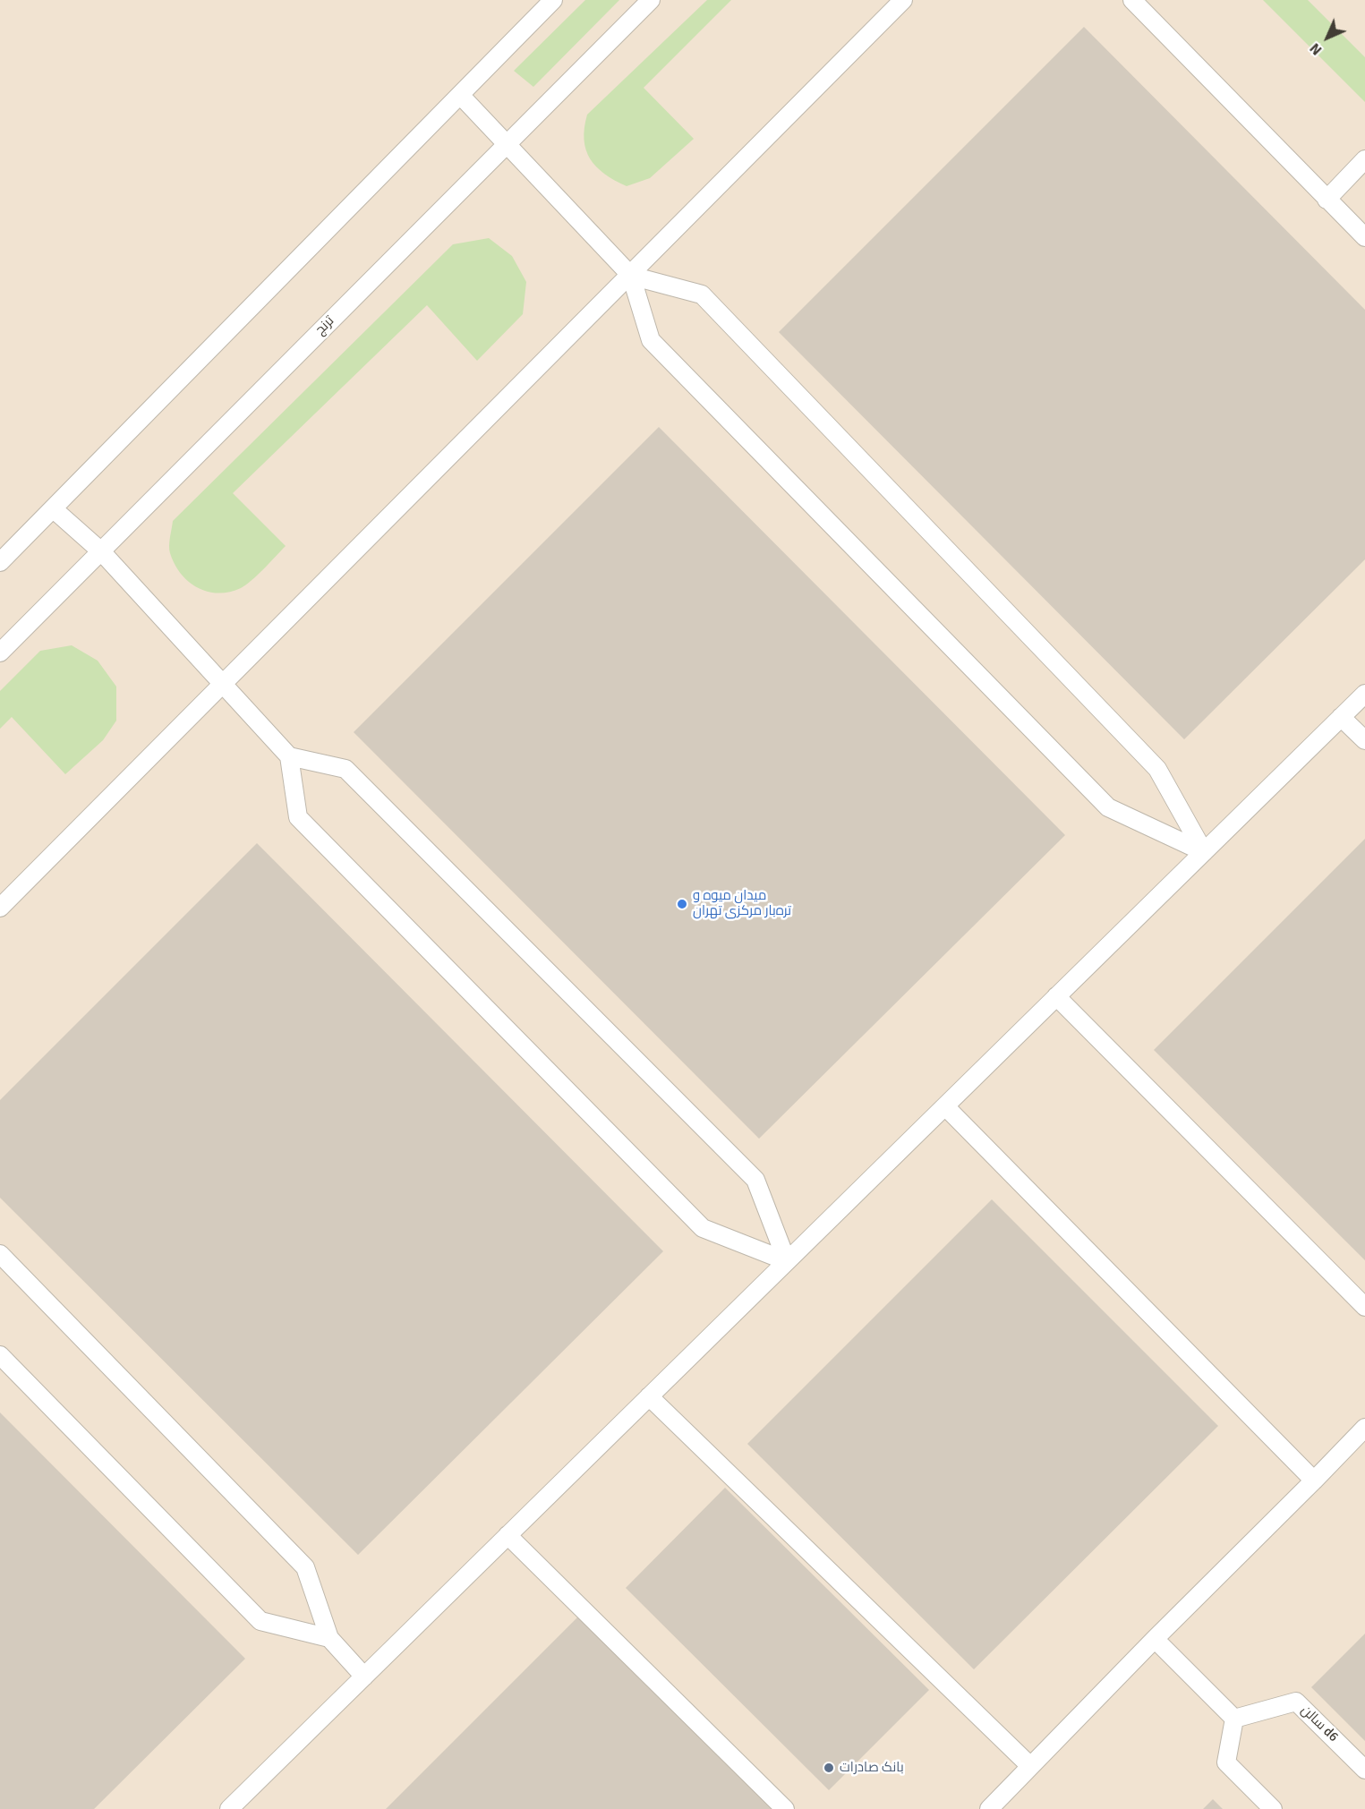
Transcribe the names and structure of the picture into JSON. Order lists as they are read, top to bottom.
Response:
{
  "streets": {
    "lane": ["ترنج", "سالن d6"]
  },
  "places": ["میدان میوه و تره‌بار مرکزی تهران", "بانک صادرات"],
  "north": "bottom left"
}
